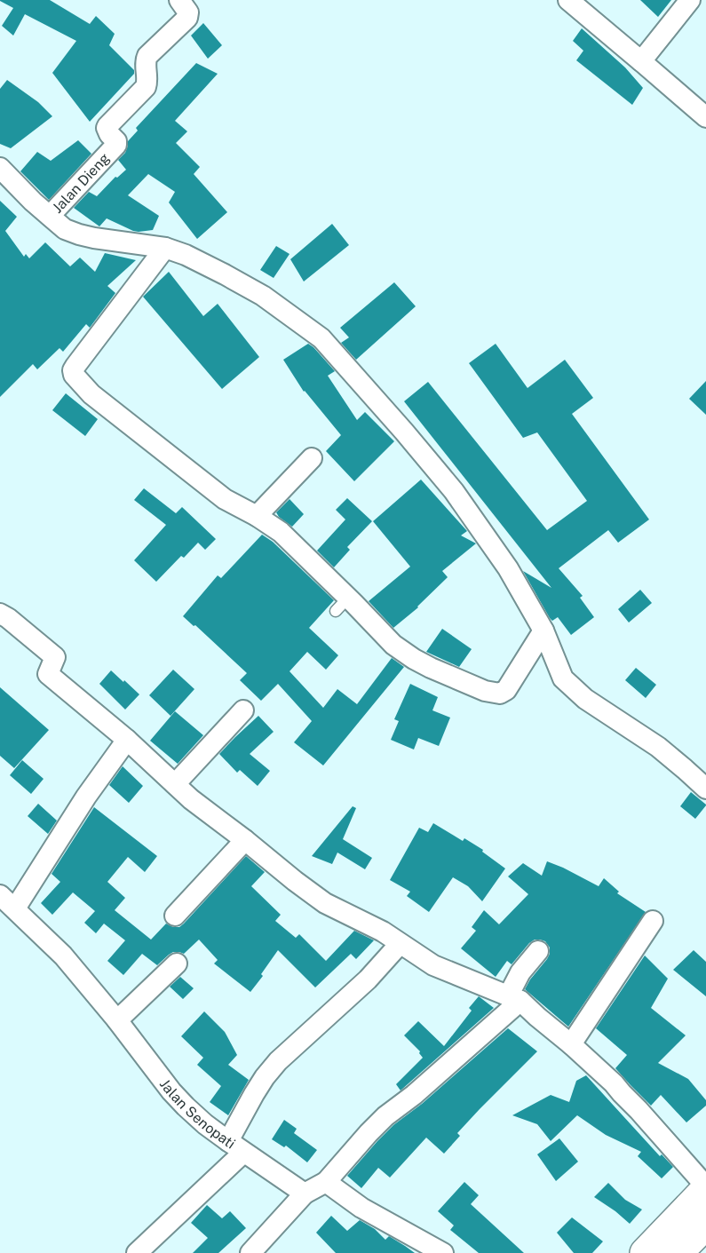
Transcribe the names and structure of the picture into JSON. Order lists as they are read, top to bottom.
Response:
{
  "streets": {
    "street": ["Jalan Dieng", "Jalan Senopati"]
  }
}
